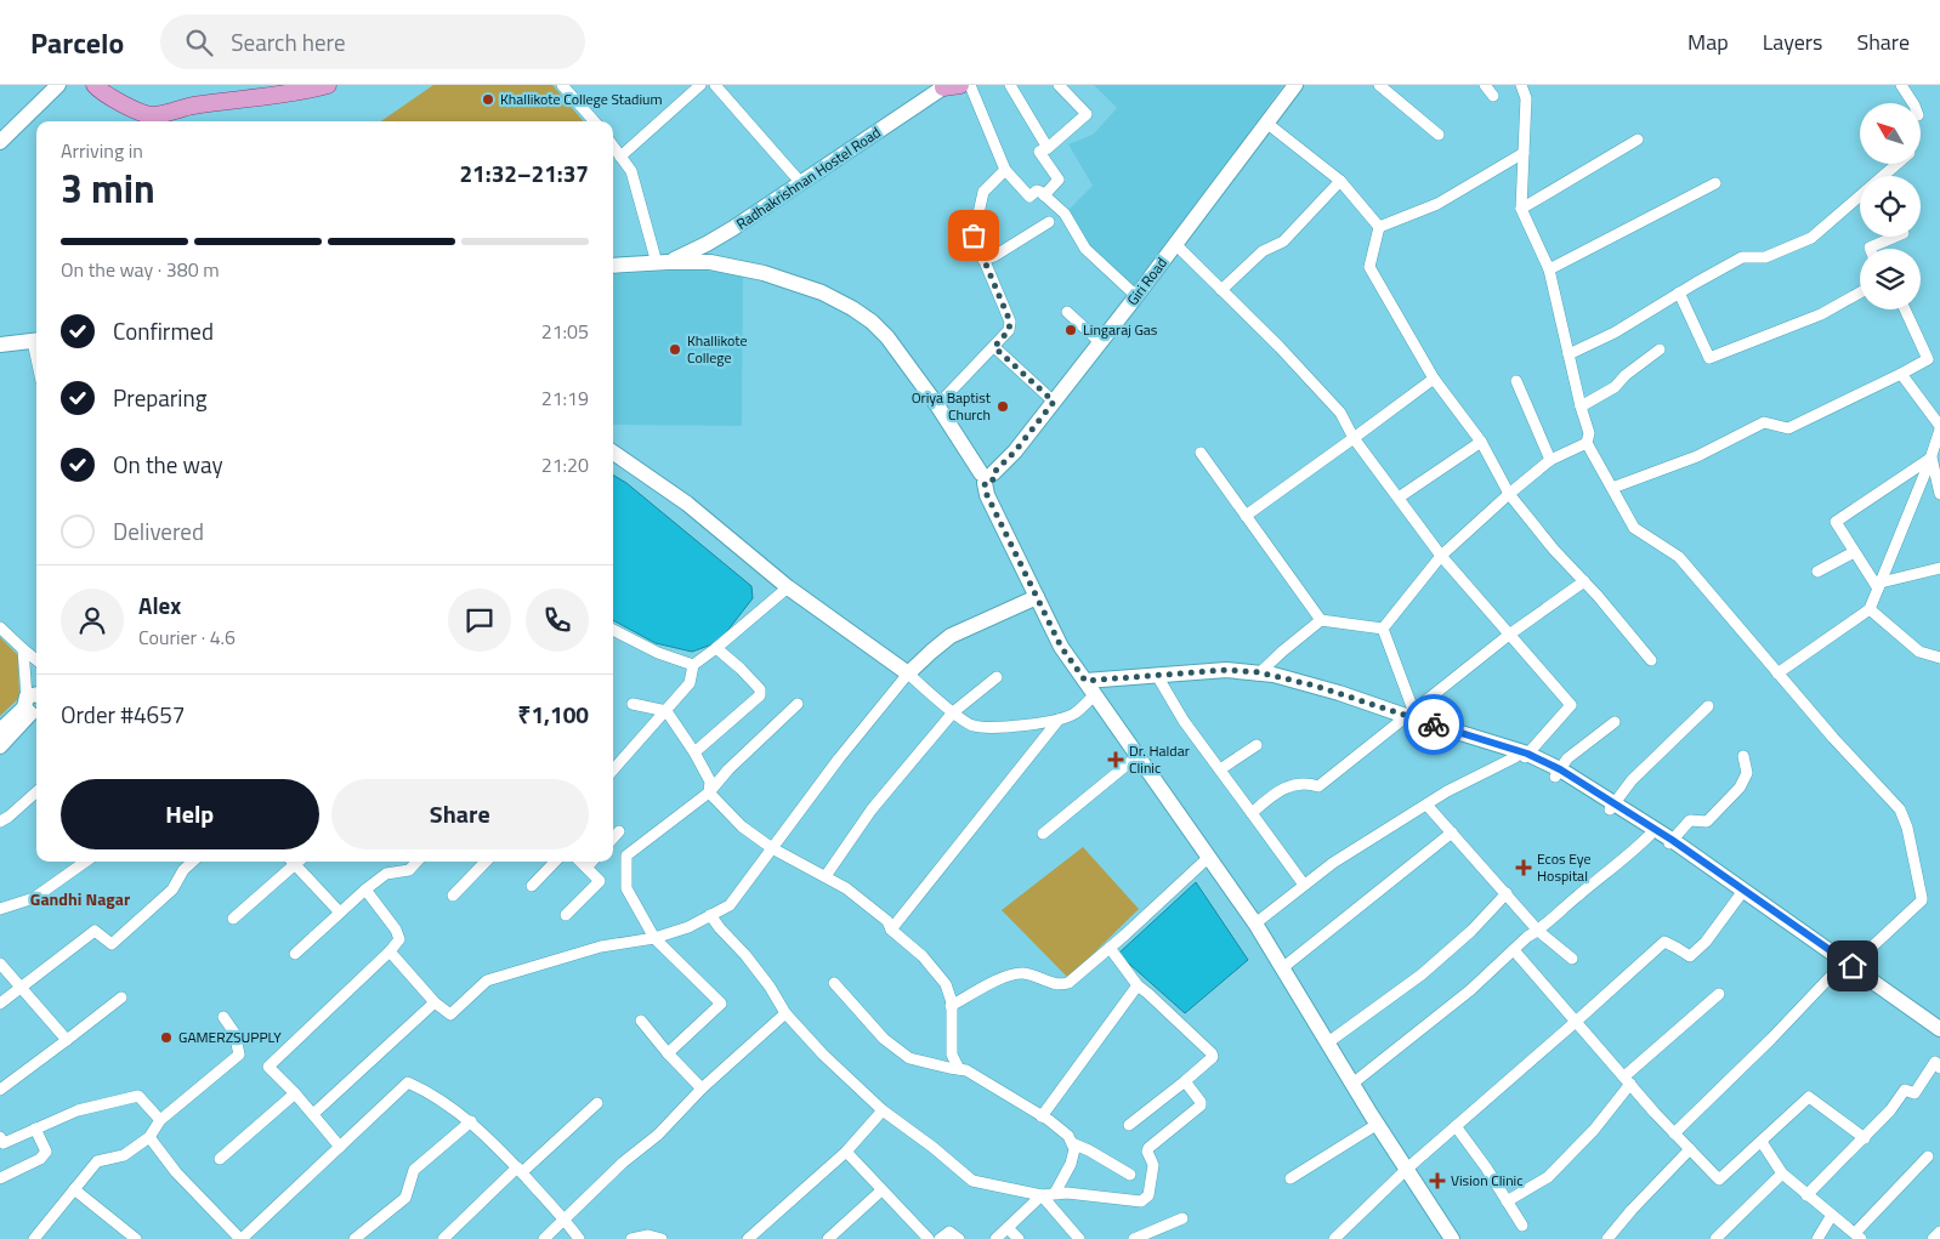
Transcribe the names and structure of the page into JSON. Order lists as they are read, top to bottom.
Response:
{
  "streets": {
    "street": ["Radhakrishnan Hostel Road", "Giri Road"]
  },
  "districts": ["Gandhi Nagar"],
  "places": {
    "other": [
      "Khallikote College Stadium",
      "Lingaraj Gas",
      "Khallikote College",
      "Oriya Baptist Church",
      "GAMERZSUPPLY"
    ],
    "health": ["Dr. Haldar Clinic", "Ecos Eye Hospital", "Vision Clinic"]
  },
  "north": "top left",
  "page": {
    "header": "Parcelo",
    "search": "Search here",
    "nav": ["Map", "Layers", "Share"],
    "heading": ["3 min", "Arriving in", "21:32–21:37"],
    "panel": [
      "Alex",
      "Courier · 4.6",
      "Order #4657",
      "₹1,100"
    ],
    "bar": "On the way · 380 m",
    "list": [
      ["Confirmed", "21:05"],
      ["Preparing", "21:19"],
      ["On the way", "21:20"],
      "Delivered"
    ],
    "buttons": ["Help", "Share"]
  }
}
